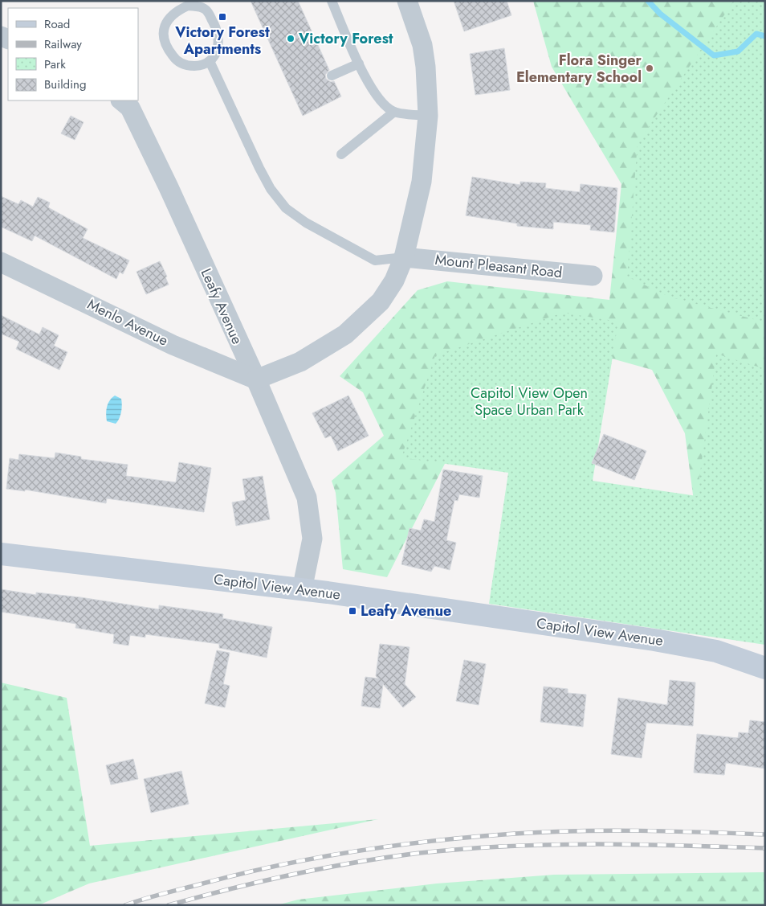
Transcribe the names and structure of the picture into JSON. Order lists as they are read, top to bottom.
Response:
{
  "streets": {
    "main road": ["Capitol View Avenue"],
    "street": ["Mount Pleasant Road", "Leafy Avenue", "Menlo Avenue"]
  },
  "crossings": [
    ["Leafy Avenue", "Menlo Avenue"],
    ["Leafy Avenue", "Capitol View Avenue"]
  ],
  "parks": ["Capitol View Open Space Urban Park"],
  "places": {
    "transit": ["Victory Forest Apartments", "Leafy Avenue"],
    "other": ["Victory Forest", "Flora Singer Elementary School"]
  },
  "legend": [
    "Road",
    "Railway",
    "Park",
    "Building"
  ]
}
